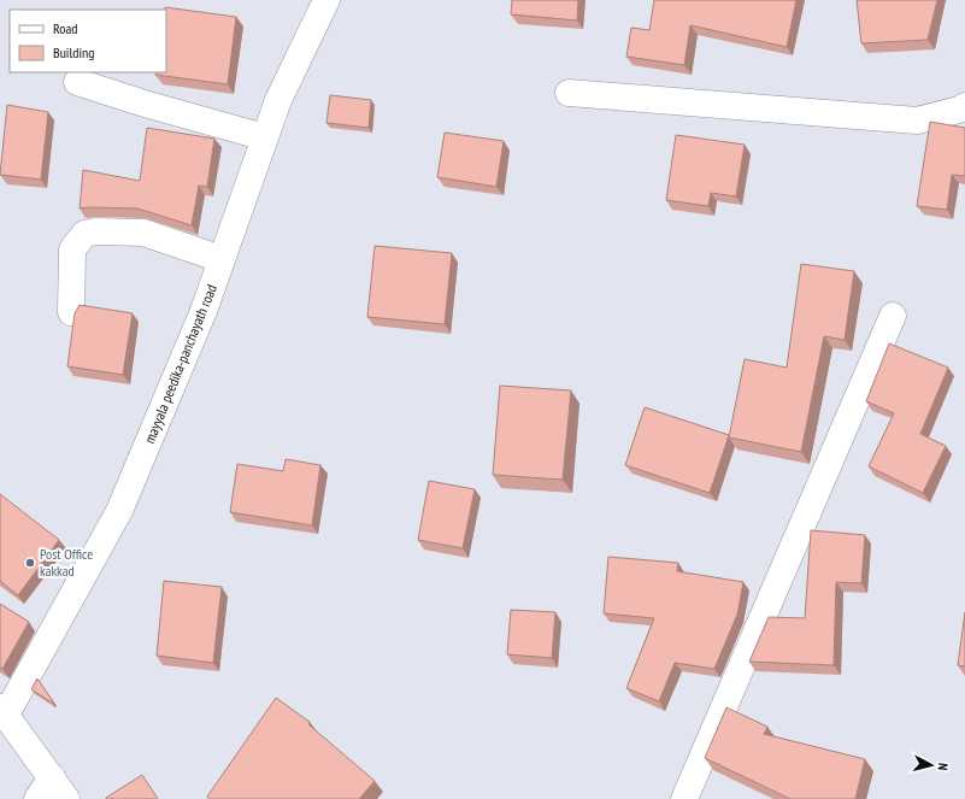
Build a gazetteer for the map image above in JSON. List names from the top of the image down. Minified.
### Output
{"streets":{"street":["mayyala peedika-panchayath road"]},"places":["Post Office kakkad"],"legend":["Road","Building"],"north":"right"}
